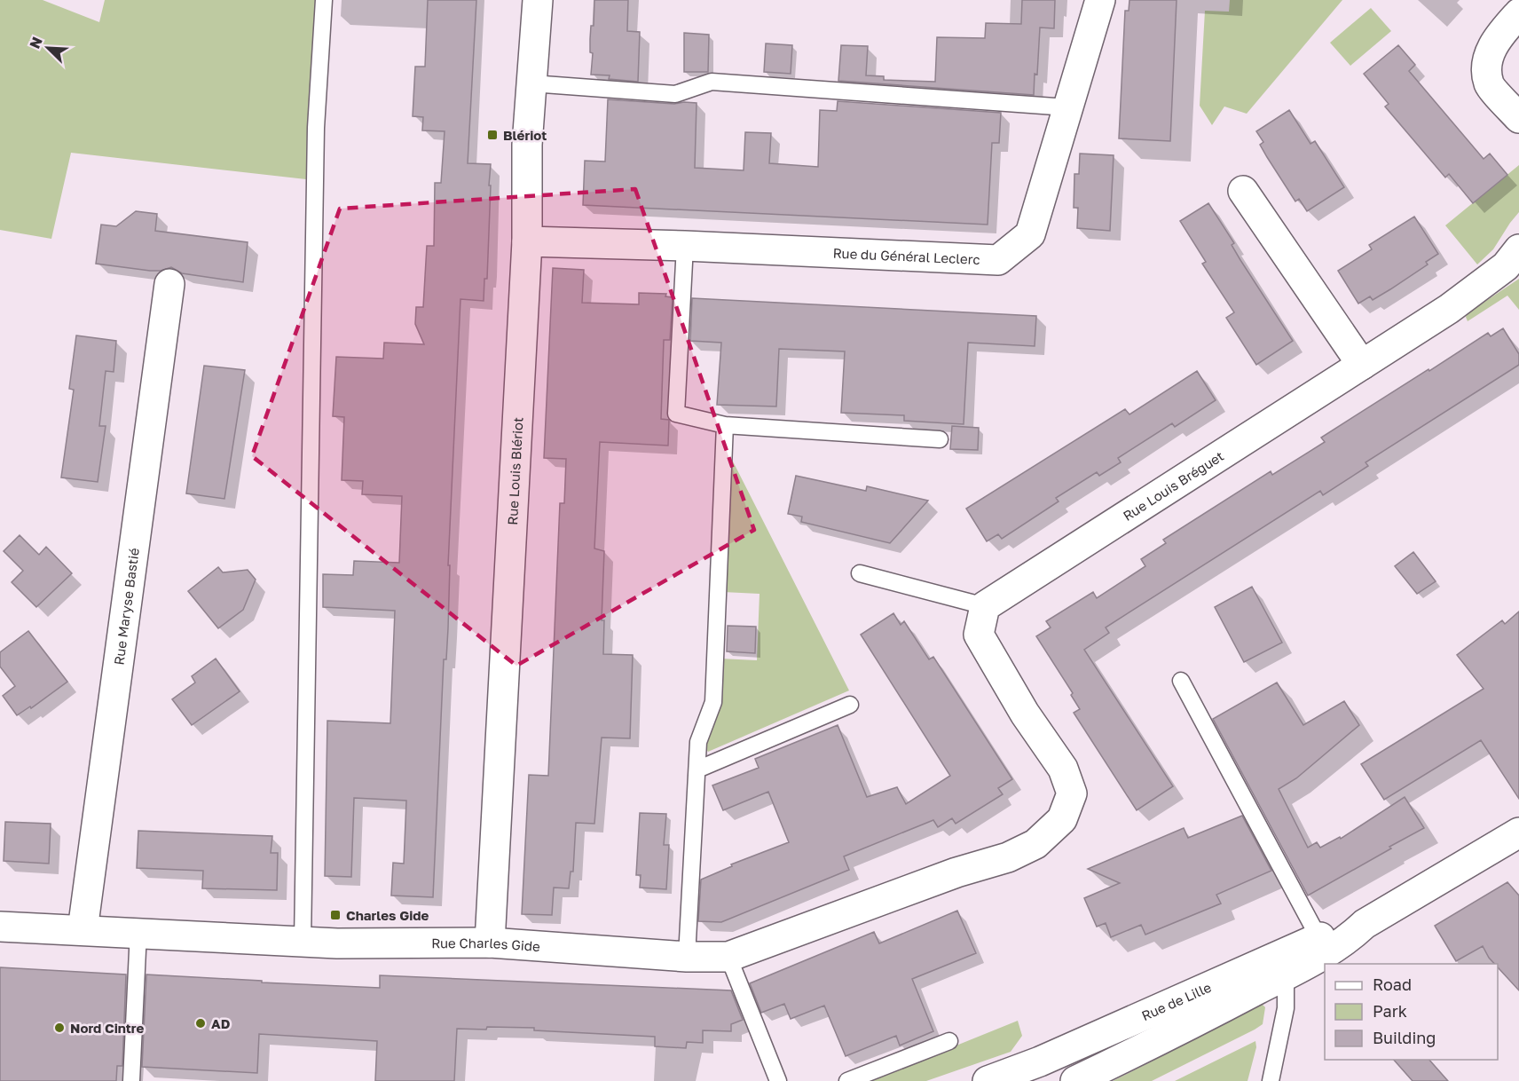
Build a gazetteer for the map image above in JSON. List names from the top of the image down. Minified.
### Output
{"streets":{"street":["Rue du Général Leclerc","Rue Louis Blériot","Rue Louis Bréguet","Rue Maryse Bastié","Rue Charles Gide","Rue de Lille"]},"crossings":[["Rue du Général Leclerc","Rue Louis Blériot"],["Rue Louis Blériot","Rue Charles Gide"],["Rue Louis Bréguet","Rue Charles Gide"],["Rue Maryse Bastié","Rue Charles Gide"]],"places":{"transit":["Blériot","Charles Gide"],"other":["AD","Nord Cintre"]},"legend":["Road","Park","Building"],"north":"top left"}
